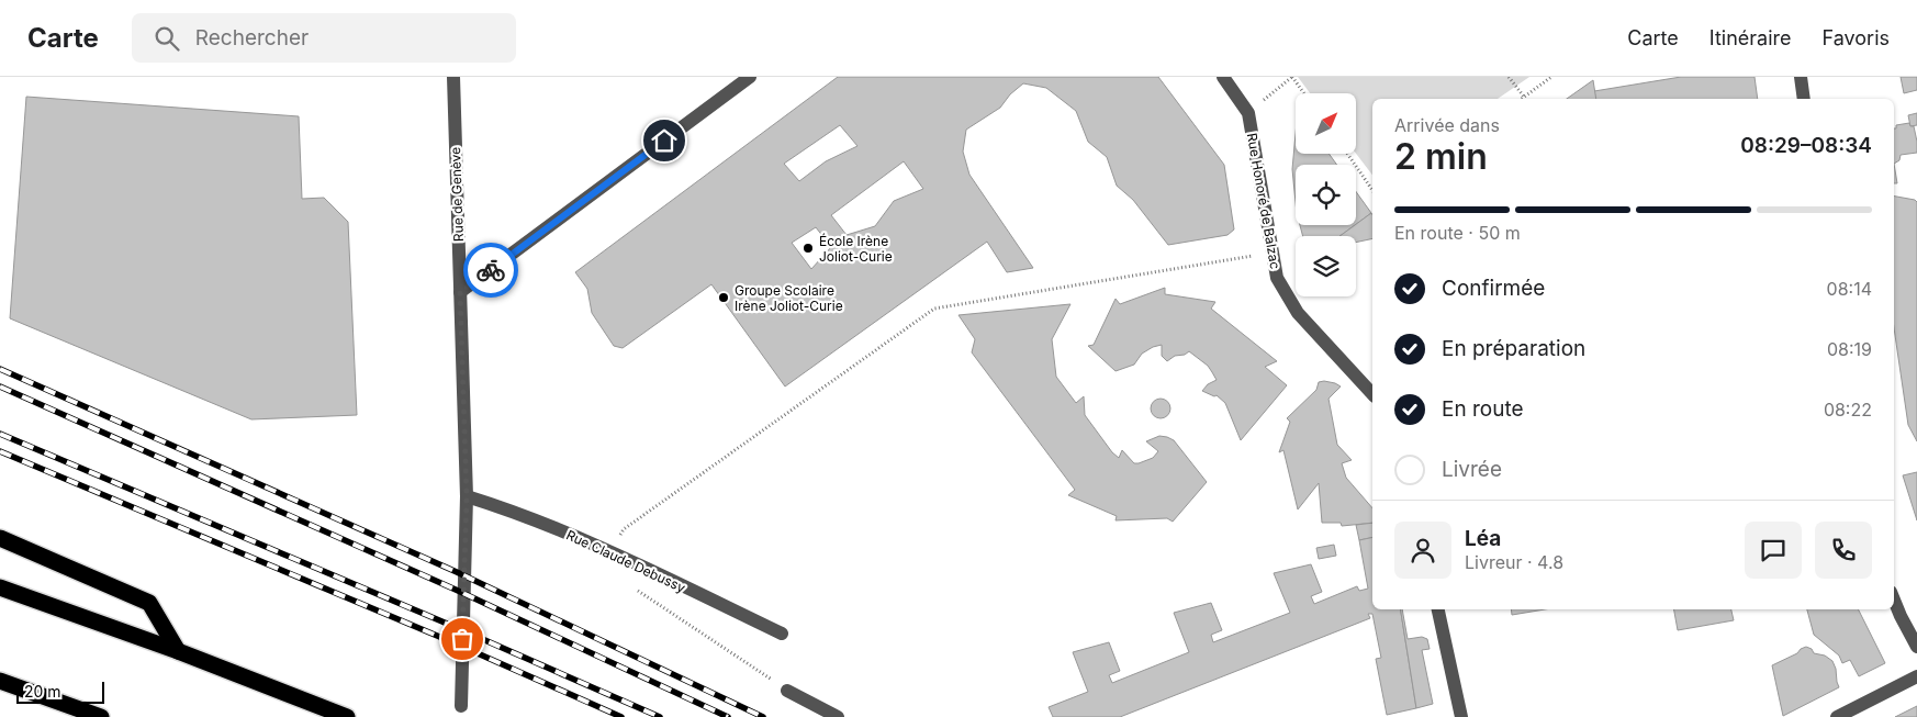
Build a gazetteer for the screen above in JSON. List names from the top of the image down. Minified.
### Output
{"streets":{"street":["Rue de Genève","Rue Honoré de Balzac","Rue Claude Debussy"]},"crossings":[["Rue de Genève","Rue Claude Debussy"]],"places":["École Irène Joliot-Curie","Groupe Scolaire Irène Joliot-Curie"],"scale_bar":"20 m","north":"top right","page":{"header":"Carte","search":"Rechercher","nav":["Carte","Itinéraire","Favoris"],"heading":["2 min","Arrivée dans","08:29–08:34"],"panel":["Léa","Livreur · 4.8"],"bar":"En route · 50 m","list":[["Confirmée","08:14"],["En préparation","08:19"],["En route","08:22"],"Livrée"],"scale":"20 m"}}
